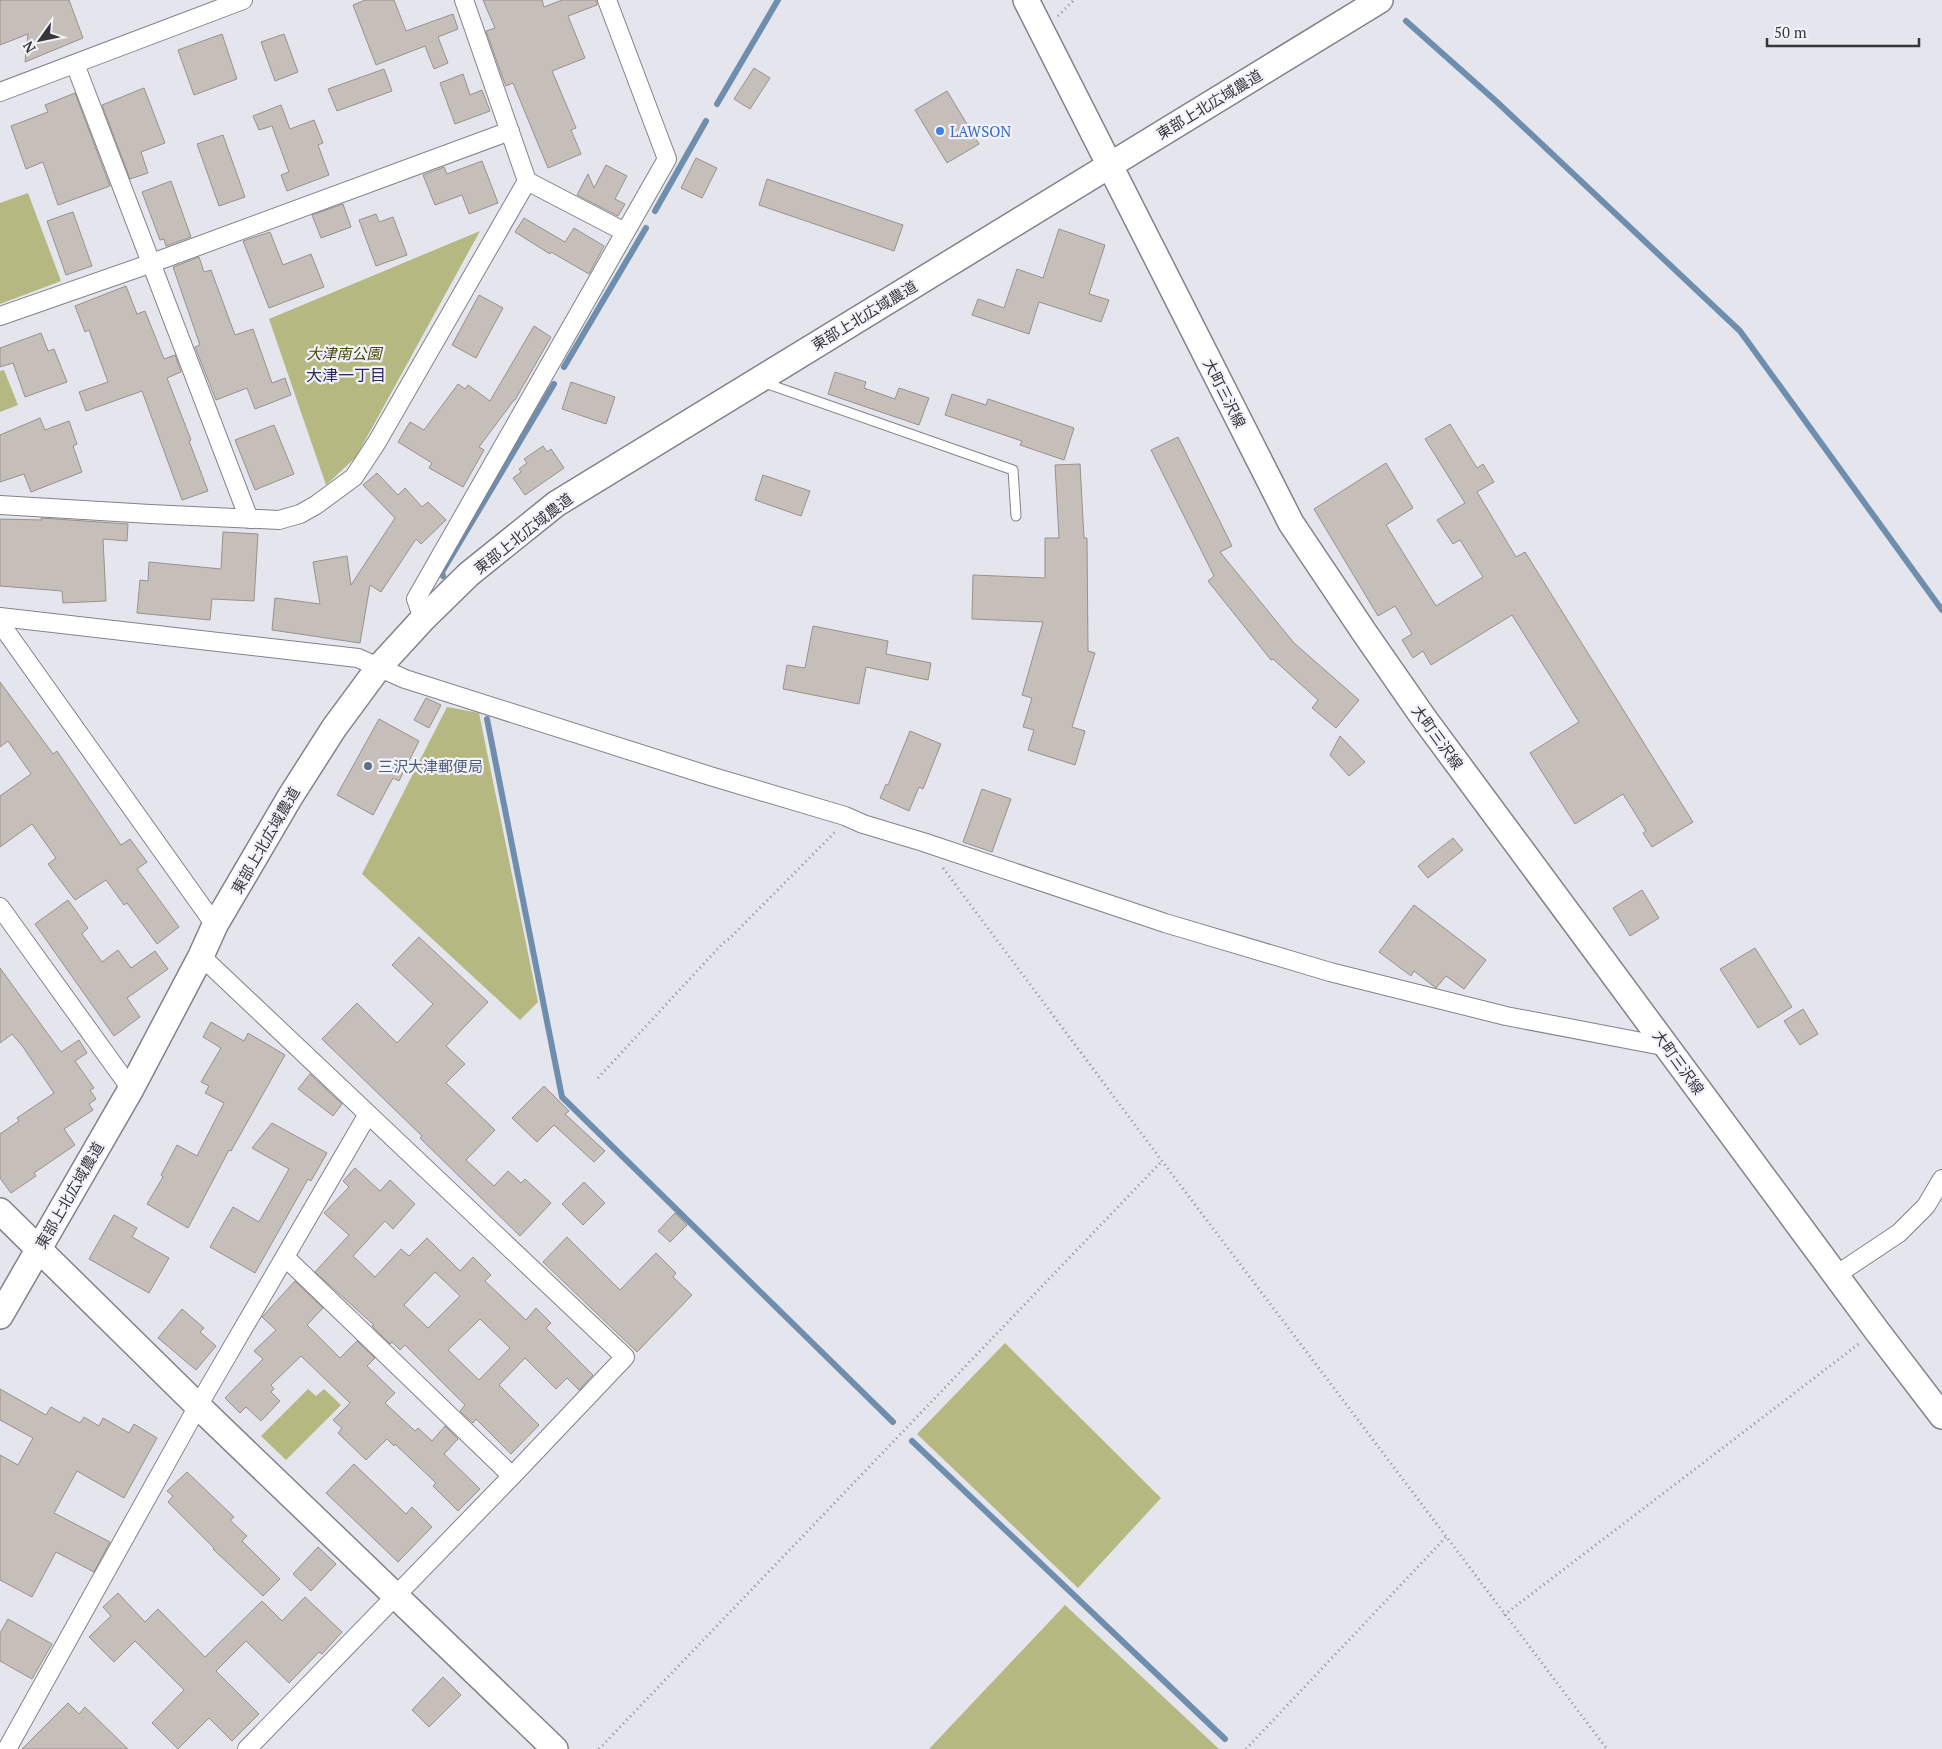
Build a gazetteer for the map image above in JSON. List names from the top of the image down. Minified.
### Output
{"streets":{"street":["東部上北広域農道","大町三沢線"]},"crossings":[["東部上北広域農道","大町三沢線"]],"districts":["大津一丁目"],"parks":["大津南公園"],"places":["LAWSON","三沢大津郵便局"],"scale_bar":"50 m","north":"bottom left"}
